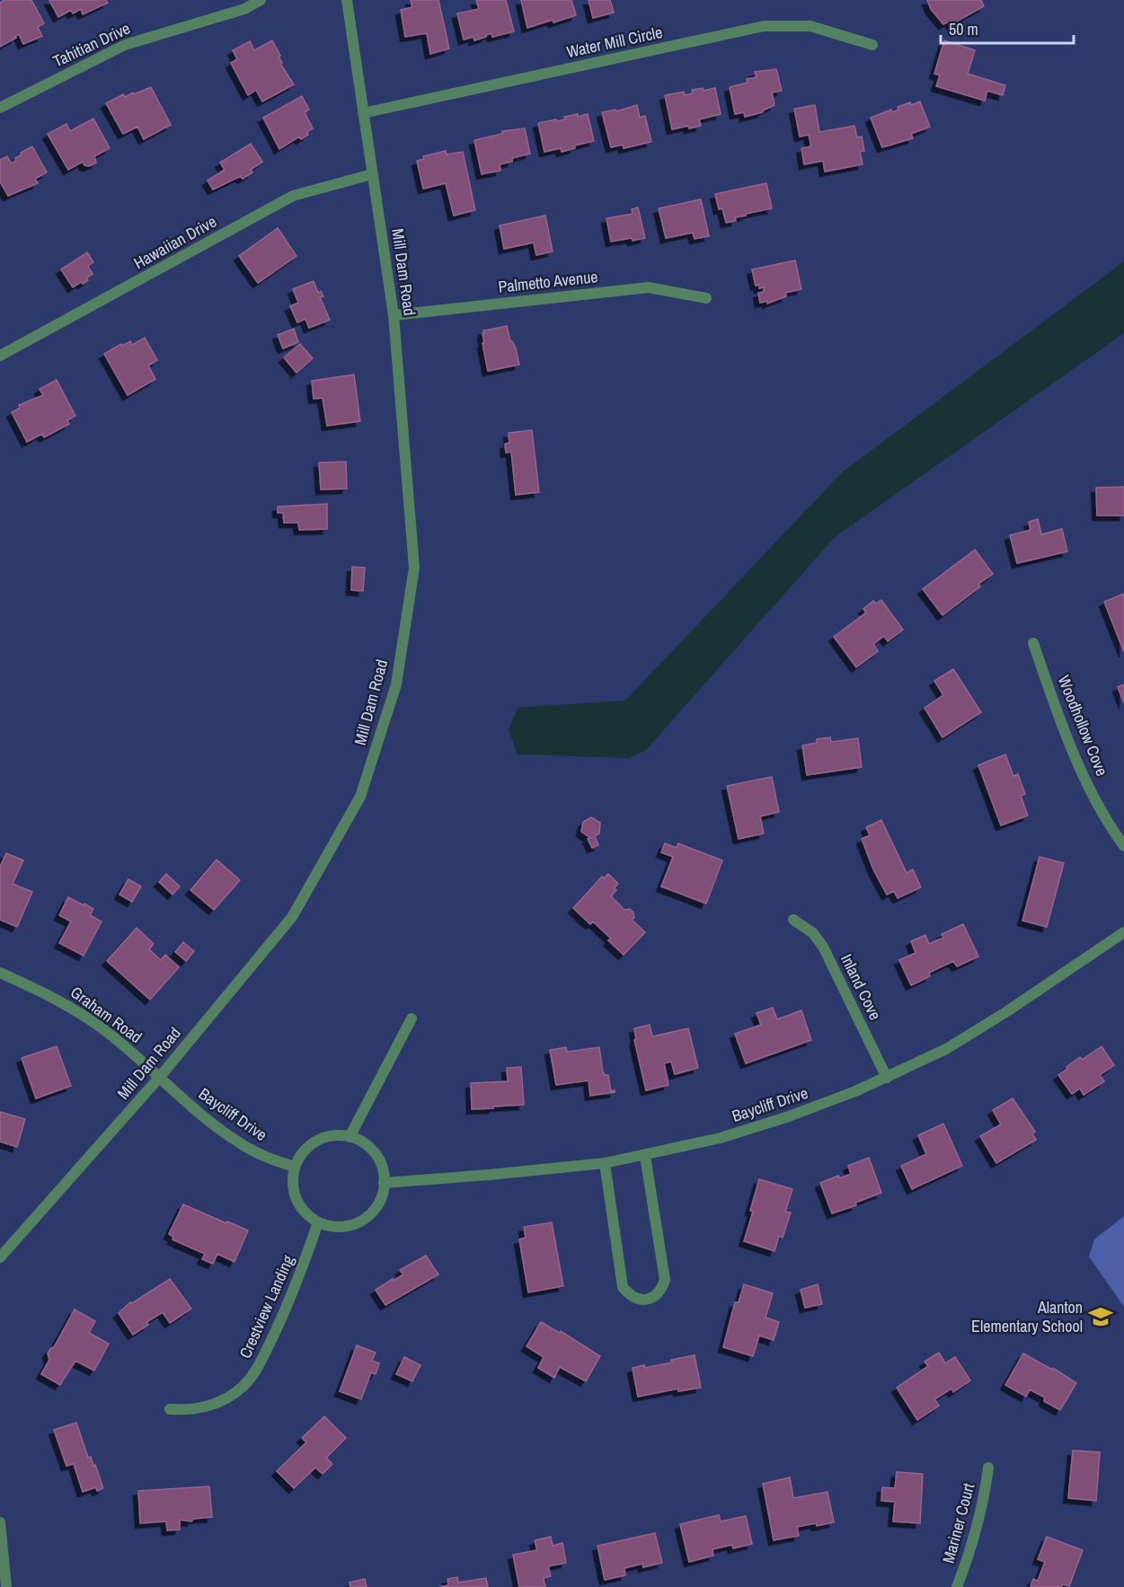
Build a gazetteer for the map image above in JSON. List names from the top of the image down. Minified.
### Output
{"streets":{"street":["Water Mill Circle","Tahitian Drive","Hawaiian Drive","Mill Dam Road","Palmetto Avenue","Woodhollow Cove","Inland Cove","Graham Road","Baycliff Drive","Crestview Landing","Mariner Court"]},"crossings":[["Water Mill Circle","Mill Dam Road"],["Hawaiian Drive","Mill Dam Road"],["Mill Dam Road","Palmetto Avenue"],["Mill Dam Road","Graham Road"],["Mill Dam Road","Baycliff Drive"],["Inland Cove","Baycliff Drive"],["Graham Road","Baycliff Drive"],["Baycliff Drive","Crestview Landing"]],"places":{"school or university":["Alanton Elementary School"]},"scale_bar":"50 m"}
